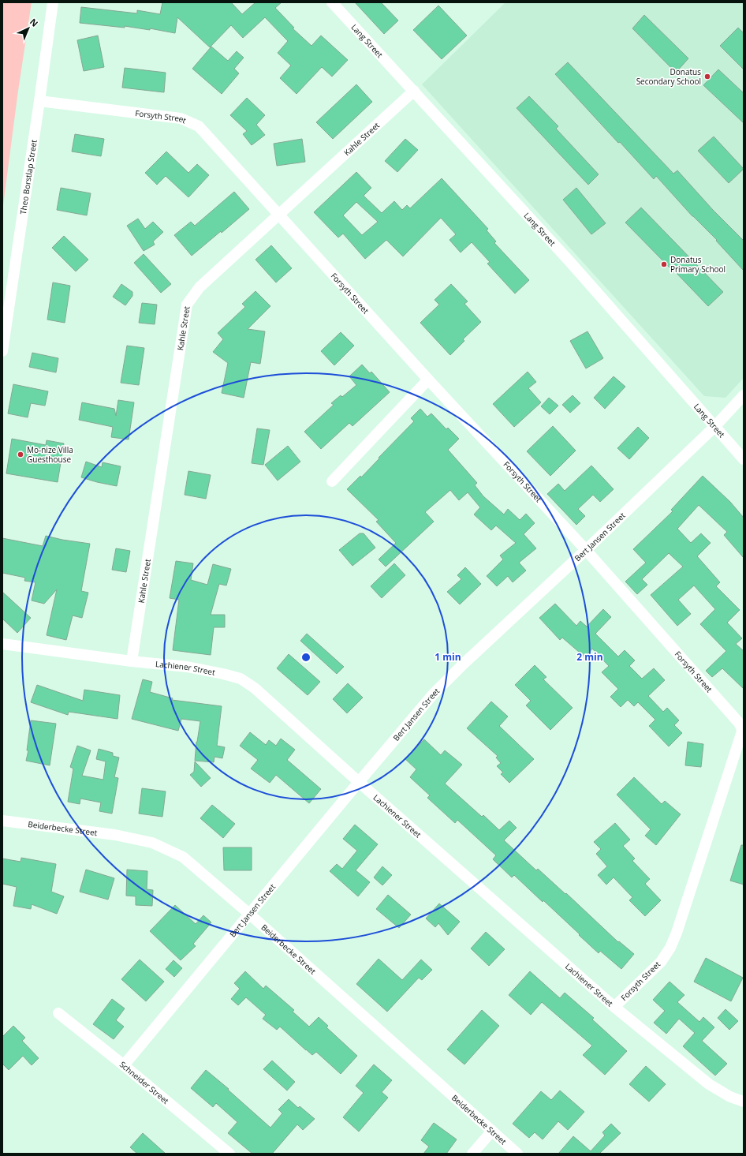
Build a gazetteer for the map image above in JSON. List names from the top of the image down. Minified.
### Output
{"streets":{"street":["Lang Street","Forsyth Street","Kahle Street","Theo Borstlap Street","Bert Jansen Street","Lachiener Street","Beiderbecke Street","Schneider Street"]},"crossings":[["Lang Street","Kahle Street"],["Lang Street","Bert Jansen Street"],["Forsyth Street","Kahle Street"],["Forsyth Street","Theo Borstlap Street"],["Forsyth Street","Bert Jansen Street"],["Forsyth Street","Lachiener Street"],["Kahle Street","Lachiener Street"],["Bert Jansen Street","Lachiener Street"],["Bert Jansen Street","Beiderbecke Street"],["Bert Jansen Street","Schneider Street"]],"places":["Donatus Secondary School","Donatus Primary School","Mo-nize Villa Guesthouse"],"north":"top right","rings":["1 min","2 min"]}
